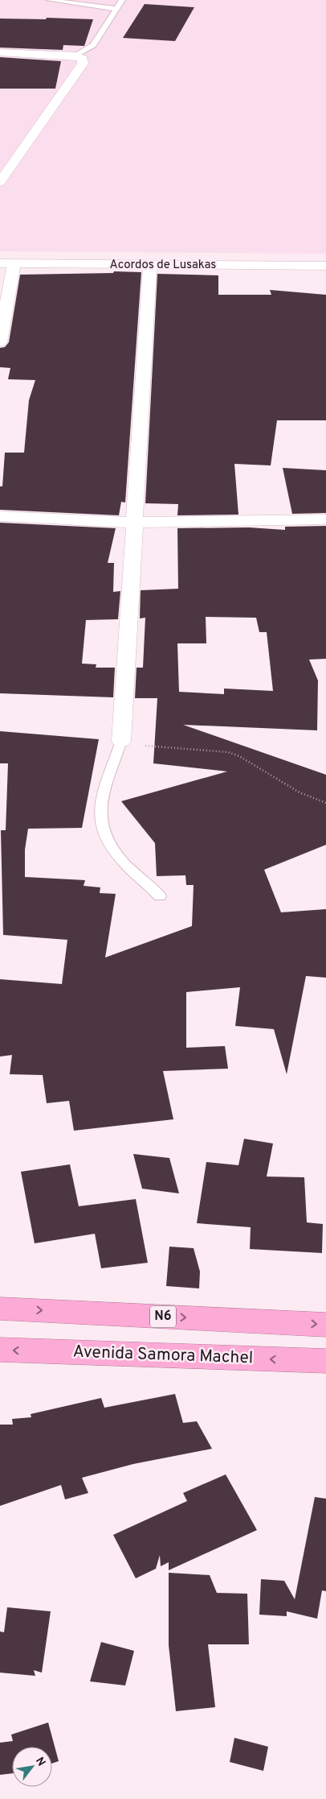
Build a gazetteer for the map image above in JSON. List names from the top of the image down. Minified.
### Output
{"streets":{"highway":["N6","Avenida Samora Machel"],"street":["Acordos de Lusakas"]},"north":"top right"}
